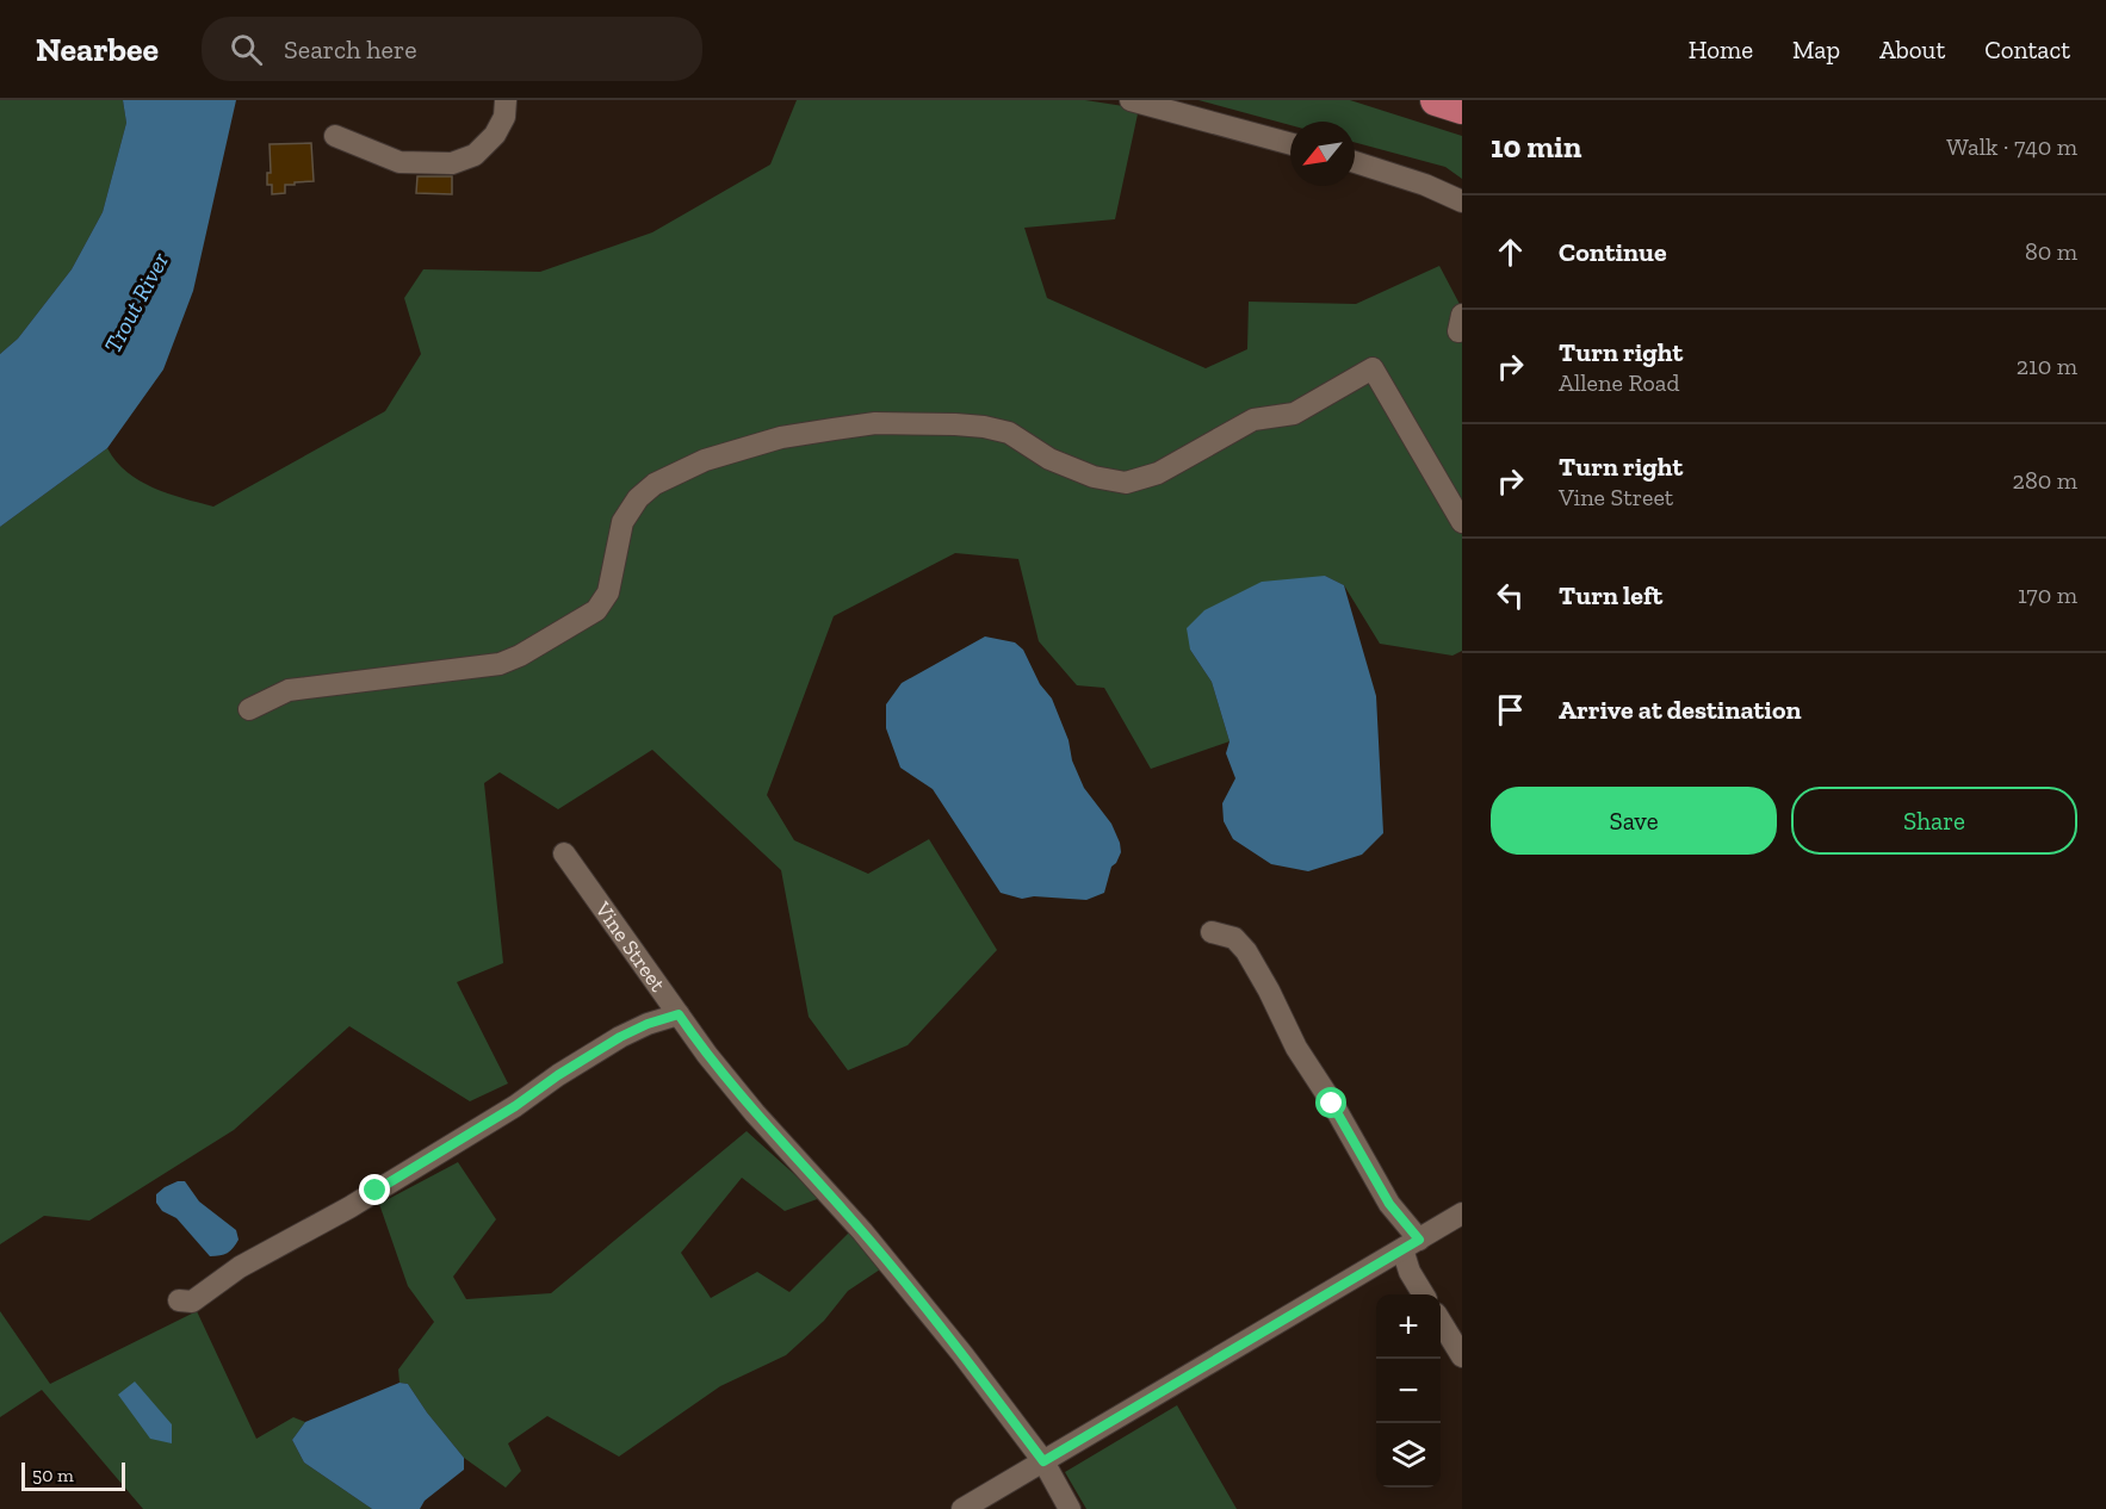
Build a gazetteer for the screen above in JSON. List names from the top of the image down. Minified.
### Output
{"streets":{"street":["Vine Street"]},"water":["Trout River"],"scale_bar":"50 m","north":"bottom left","page":{"header":"Nearbee","search":"Search here","nav":["Home","Map","About","Contact"],"heading":["10 min","Walk · 740 m"],"list":[["Continue","80 m"],["Turn right","Allene Road","210 m"],["Turn right","Vine Street","280 m"],["Turn left","170 m"],"Arrive at destination"],"buttons":["Save","Share"],"map_buttons":["+","−"],"scale":"50 m"}}
